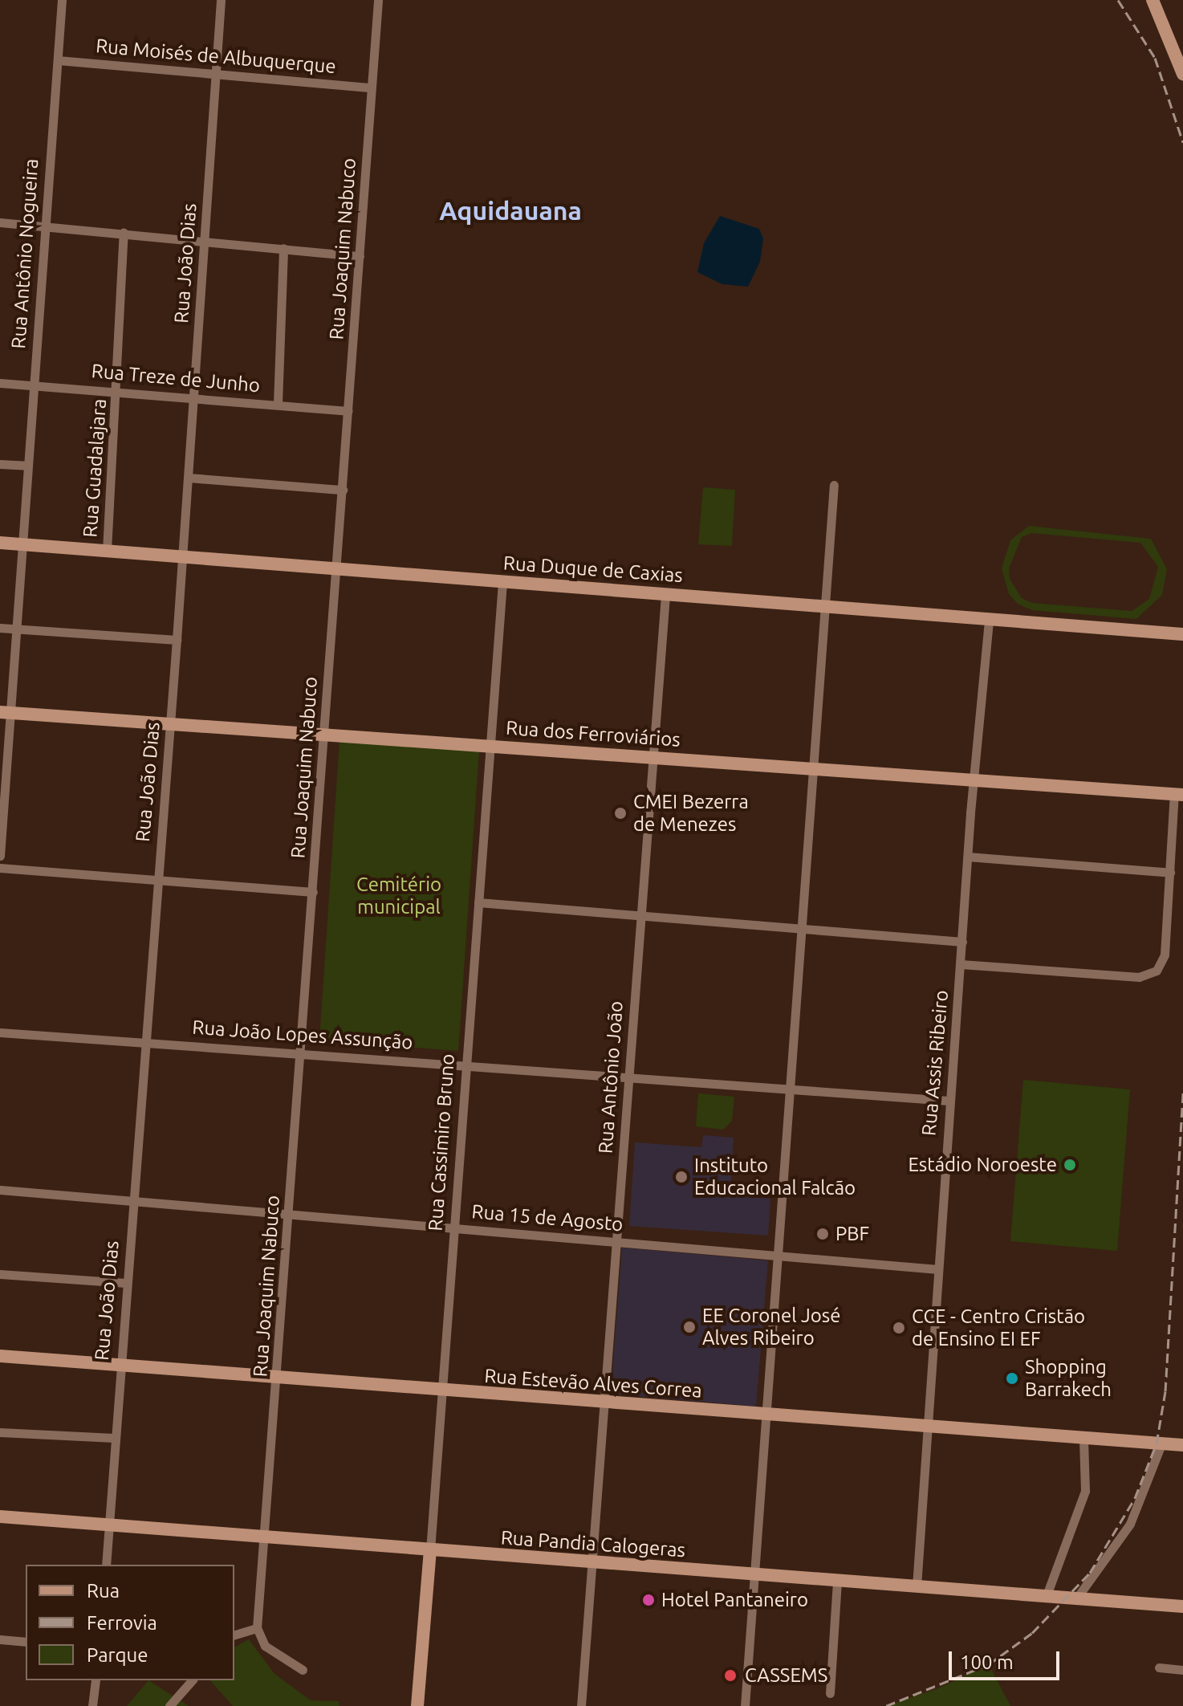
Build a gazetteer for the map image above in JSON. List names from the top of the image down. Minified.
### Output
{"streets":{"main road":["Rua Duque de Caxias","Rua dos Ferroviários","Rua Cassimiro Bruno","Rua Estevão Alves Correa","Rua Pandia Calogeras"],"street":["Rua Moisés de Albuquerque","Rua Joaquim Nabuco","Rua Antônio Nogueira","Rua João Dias","Rua Treze de Junho","Rua Guadalajara","Rua João Lopes Assunção","Rua Assis Ribeiro","Rua Antônio João","Rua 15 de Agosto"]},"crossings":[["Rua Moisés de Albuquerque","Rua Joaquim Nabuco"],["Rua Moisés de Albuquerque","Rua Antônio Nogueira"],["Rua Moisés de Albuquerque","Rua João Dias"],["Rua Joaquim Nabuco","Rua Treze de Junho"],["Rua Joaquim Nabuco","Rua Duque de Caxias"],["Rua Joaquim Nabuco","Rua dos Ferroviários"],["Rua Joaquim Nabuco","Rua João Lopes Assunção"],["Rua Joaquim Nabuco","Rua 15 de Agosto"],["Rua Joaquim Nabuco","Rua Estevão Alves Correa"],["Rua Joaquim Nabuco","Rua Pandia Calogeras"],["Rua Antônio Nogueira","Rua Treze de Junho"],["Rua Antônio Nogueira","Rua Duque de Caxias"],["Rua Antônio Nogueira","Rua dos Ferroviários"],["Rua João Dias","Rua Treze de Junho"],["Rua João Dias","Rua Duque de Caxias"],["Rua João Dias","Rua dos Ferroviários"],["Rua João Dias","Rua João Lopes Assunção"],["Rua João Dias","Rua 15 de Agosto"],["Rua João Dias","Rua Estevão Alves Correa"],["Rua João Dias","Rua Pandia Calogeras"],["Rua Treze de Junho","Rua Guadalajara"],["Rua Guadalajara","Rua Duque de Caxias"],["Rua Duque de Caxias","Rua Assis Ribeiro"],["Rua Duque de Caxias","Rua Antônio João"],["Rua Duque de Caxias","Rua Cassimiro Bruno"],["Rua dos Ferroviários","Rua Assis Ribeiro"],["Rua dos Ferroviários","Rua Antônio João"],["Rua dos Ferroviários","Rua Cassimiro Bruno"],["Rua João Lopes Assunção","Rua Assis Ribeiro"],["Rua João Lopes Assunção","Rua Antônio João"],["Rua João Lopes Assunção","Rua Cassimiro Bruno"],["Rua Assis Ribeiro","Rua 15 de Agosto"],["Rua Assis Ribeiro","Rua Estevão Alves Correa"],["Rua Assis Ribeiro","Rua Pandia Calogeras"],["Rua Antônio João","Rua 15 de Agosto"],["Rua Antônio João","Rua Estevão Alves Correa"],["Rua Antônio João","Rua Pandia Calogeras"],["Rua Cassimiro Bruno","Rua 15 de Agosto"],["Rua Cassimiro Bruno","Rua Estevão Alves Correa"],["Rua Cassimiro Bruno","Rua Pandia Calogeras"]],"districts":["Aquidauana"],"parks":["Cemitério municipal"],"places":["CMEI Bezerra de Menezes","Estádio Noroeste","Instituto Educacional Falcão","PBF","EE Coronel José Alves Ribeiro","CCE - Centro Cristão de Ensino EI EF","Shopping Barrakech","Hotel Pantaneiro","CASSEMS"],"legend":["Rua","Ferrovia","Parque"],"scale_bar":"100 m"}
